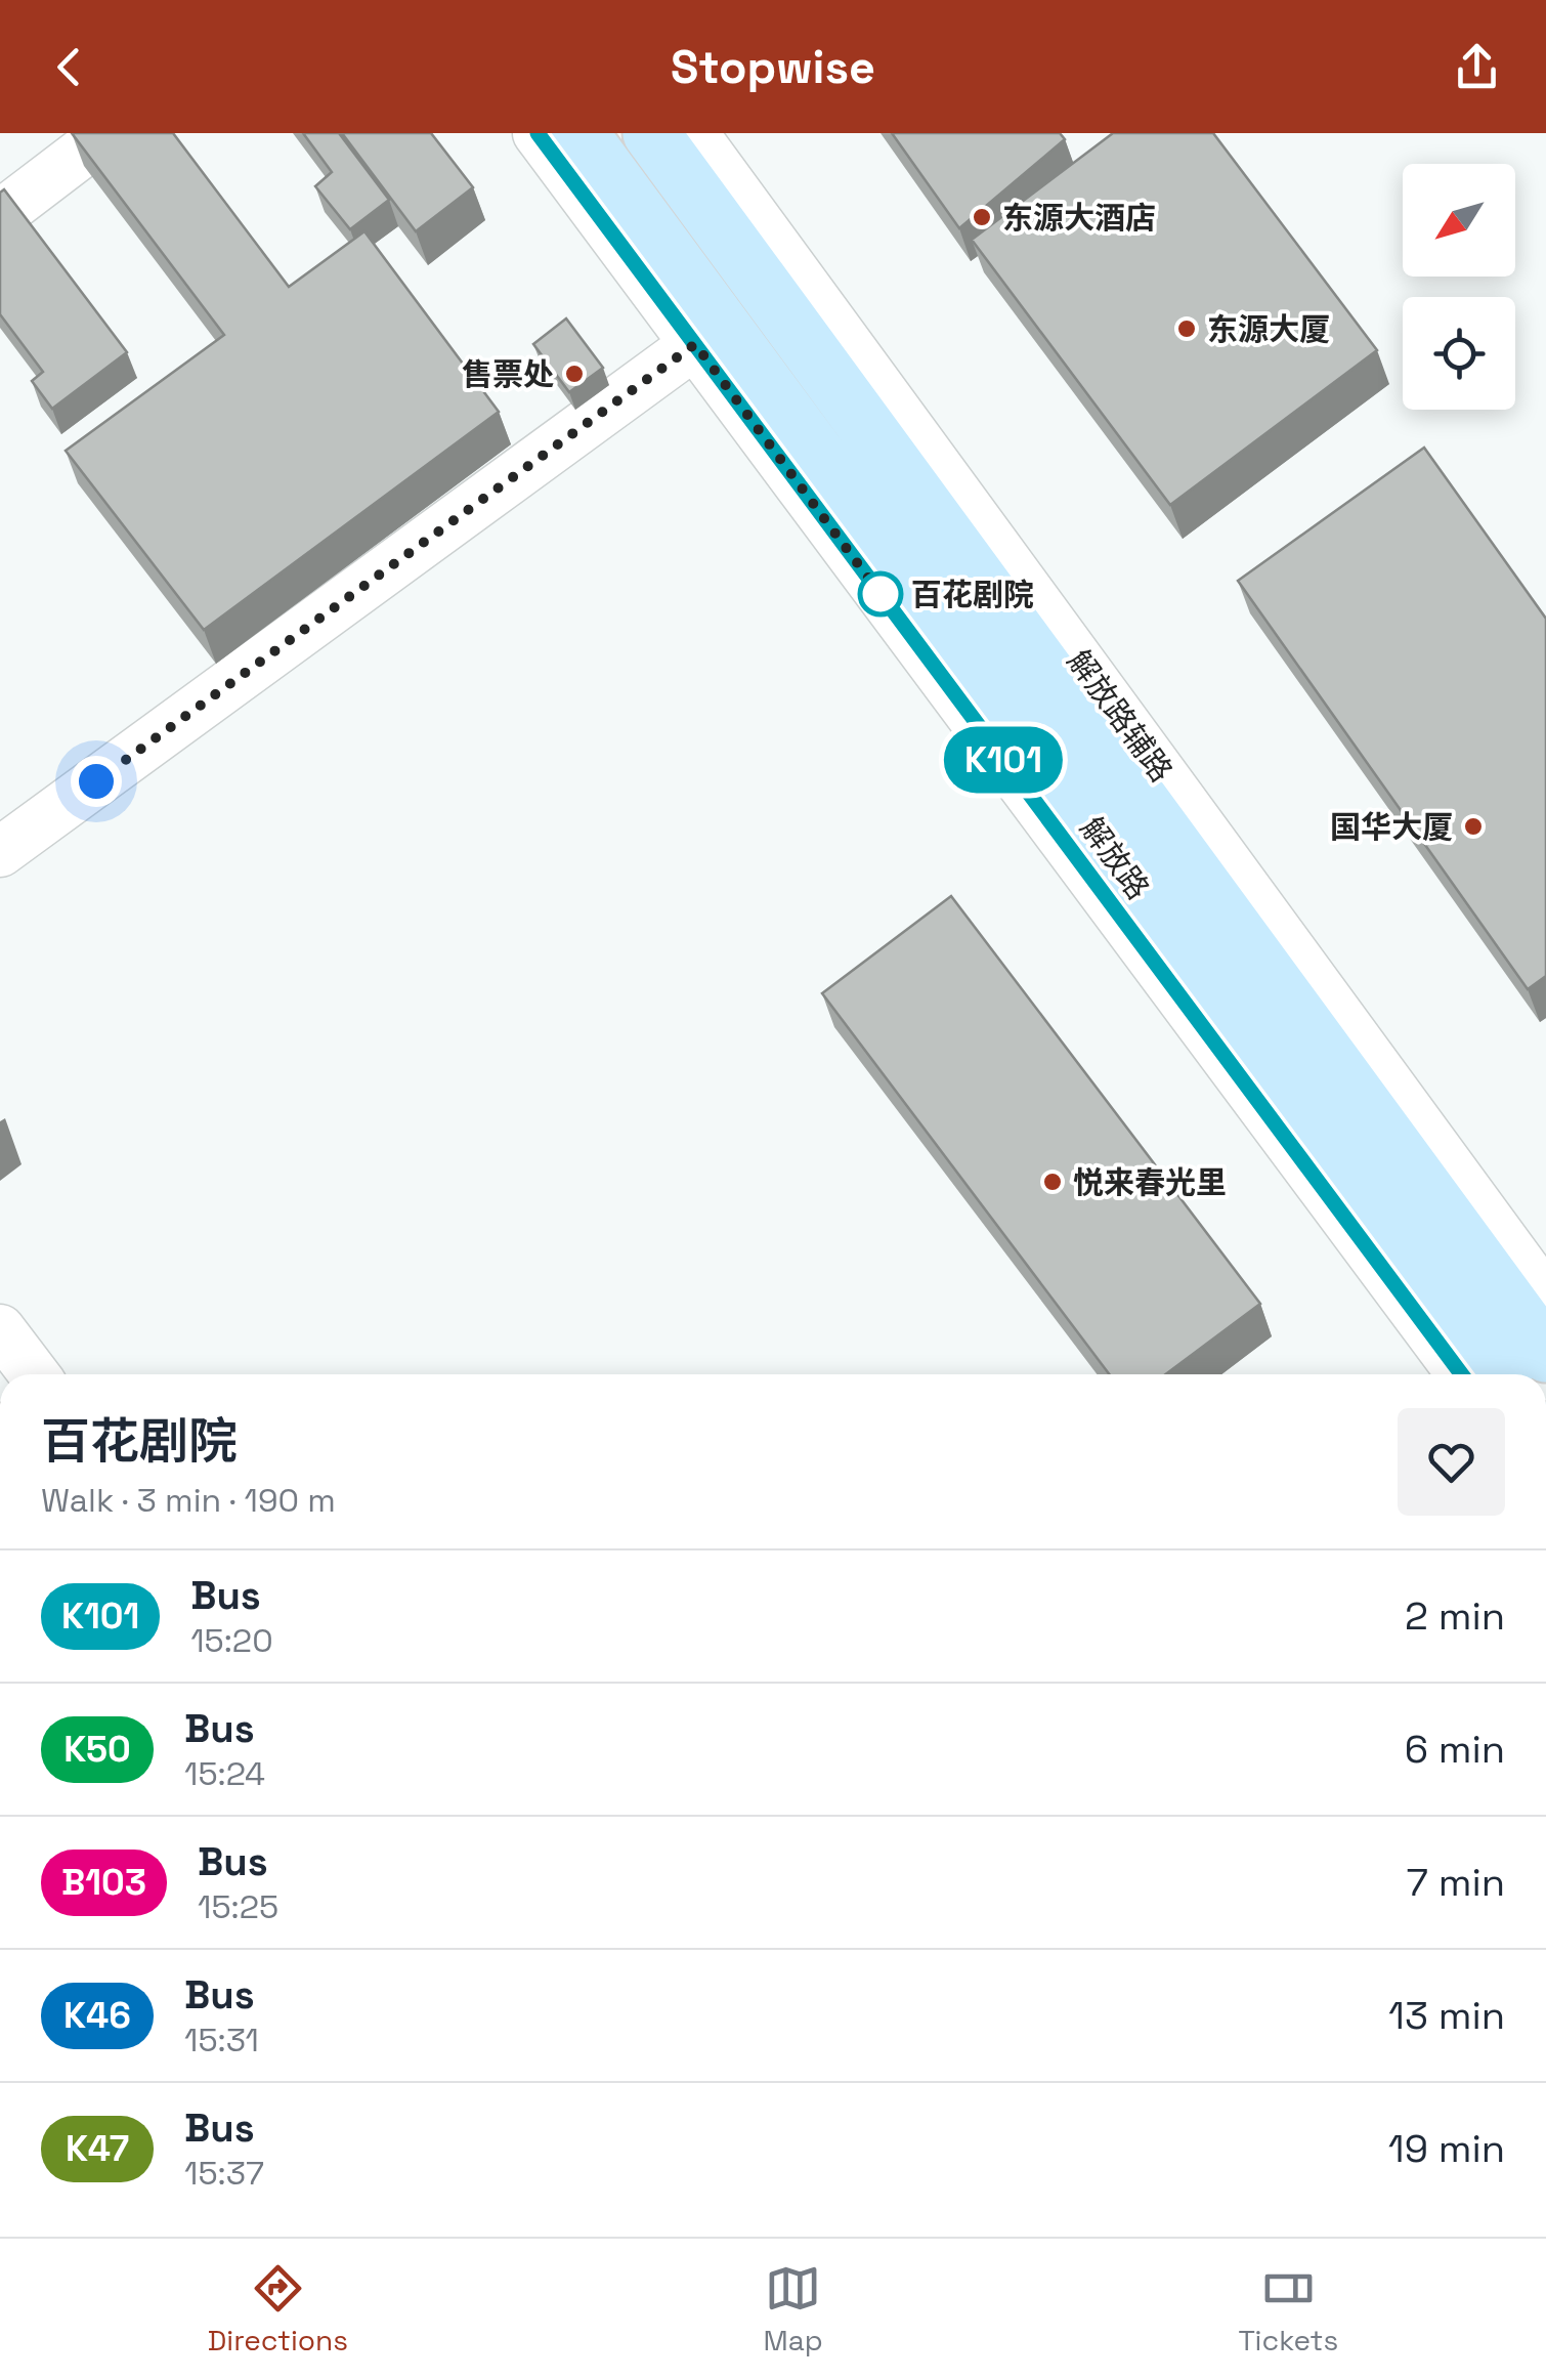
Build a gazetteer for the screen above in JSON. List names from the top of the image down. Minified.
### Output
{"streets":{"main road":["解放路"],"street":["解放路辅路"]},"places":["东源大酒店","东源大厦","售票处","百花剧院","国华大厦","悦来春光里"],"lines":["bus line K101"],"north":"bottom left","page":{"header":"Stopwise","on_map":"K101","heading":["百花剧院","Walk · 3 min · 190 m"],"list":[{"mark":"K101","name":"Bus","note":"15:20","value":"2 min"},{"mark":"K50","name":"Bus","note":"15:24","value":"6 min"},{"mark":"B103","name":"Bus","note":"15:25","value":"7 min"},{"mark":"K46","name":"Bus","note":"15:31","value":"13 min"},{"mark":"K47","name":"Bus","note":"15:37","value":"19 min"}],"tabs":["Directions","Map","Tickets"]}}
